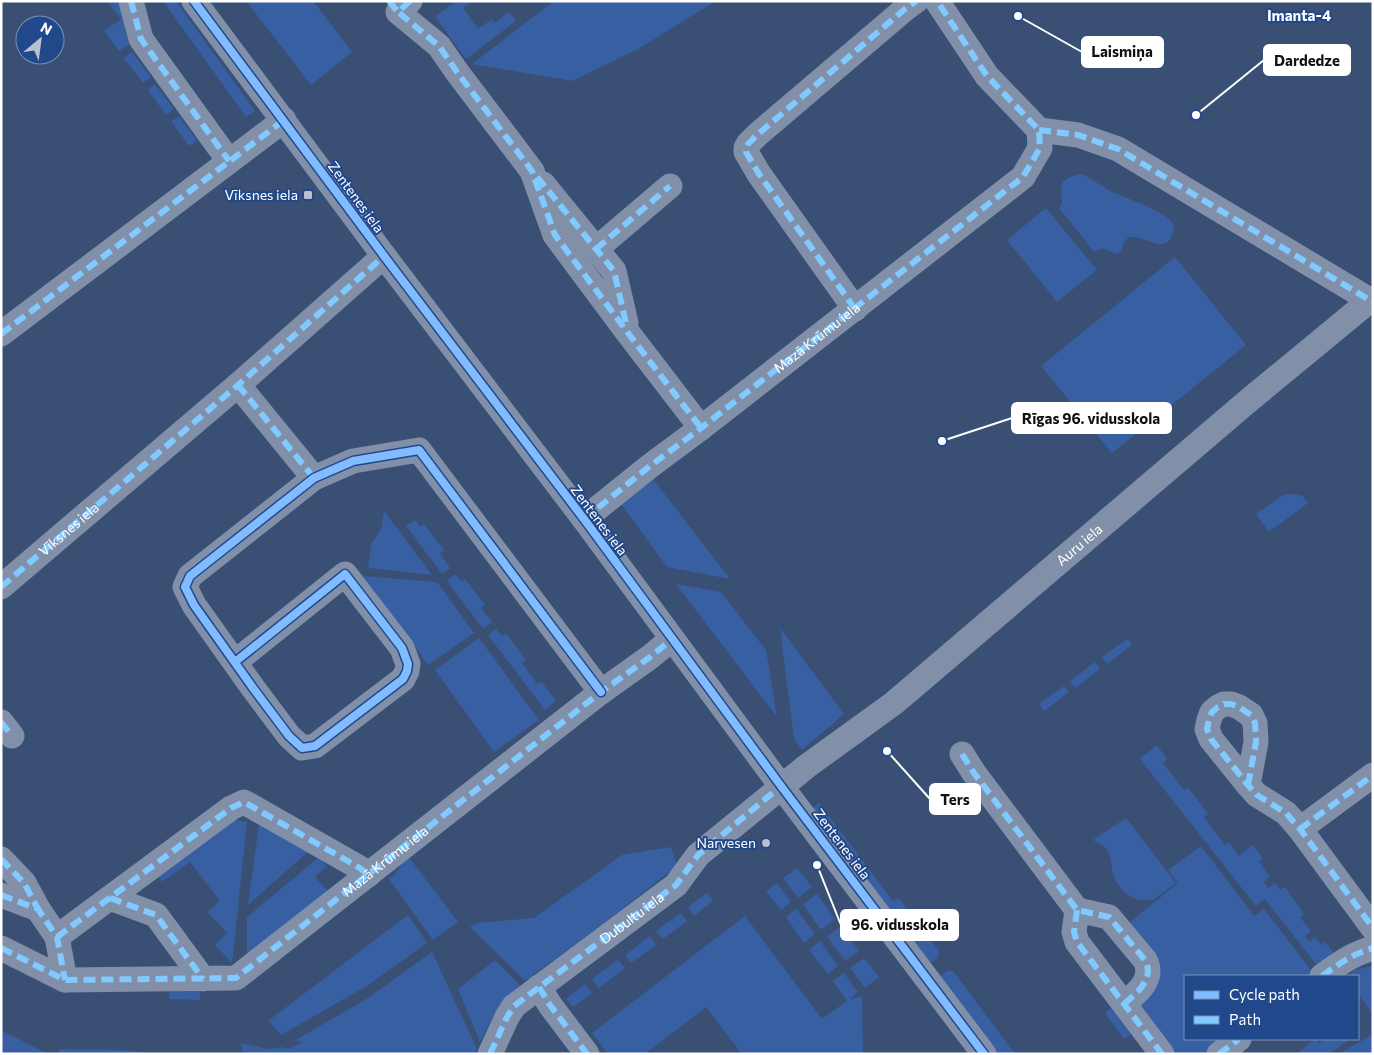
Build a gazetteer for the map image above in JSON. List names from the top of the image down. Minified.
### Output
{"streets":{"street":["Zentenes iela","Mazā Krūmu iela","Vīksnes iela","Auru iela","Dubultu iela"]},"crossings":[["Zentenes iela","Mazā Krūmu iela"],["Zentenes iela","Vīksnes iela"],["Zentenes iela","Auru iela"],["Zentenes iela","Dubultu iela"],["Auru iela","Dubultu iela"]],"districts":["Imanta-4"],"places":{"other":["Laismiņa","Dardedze","Rīgas 96. vidusskola","Ters","Narvesen","96. vidusskola"],"transit":["Vīksnes iela"]},"legend":["Cycle path","Path"],"north":"top right"}
